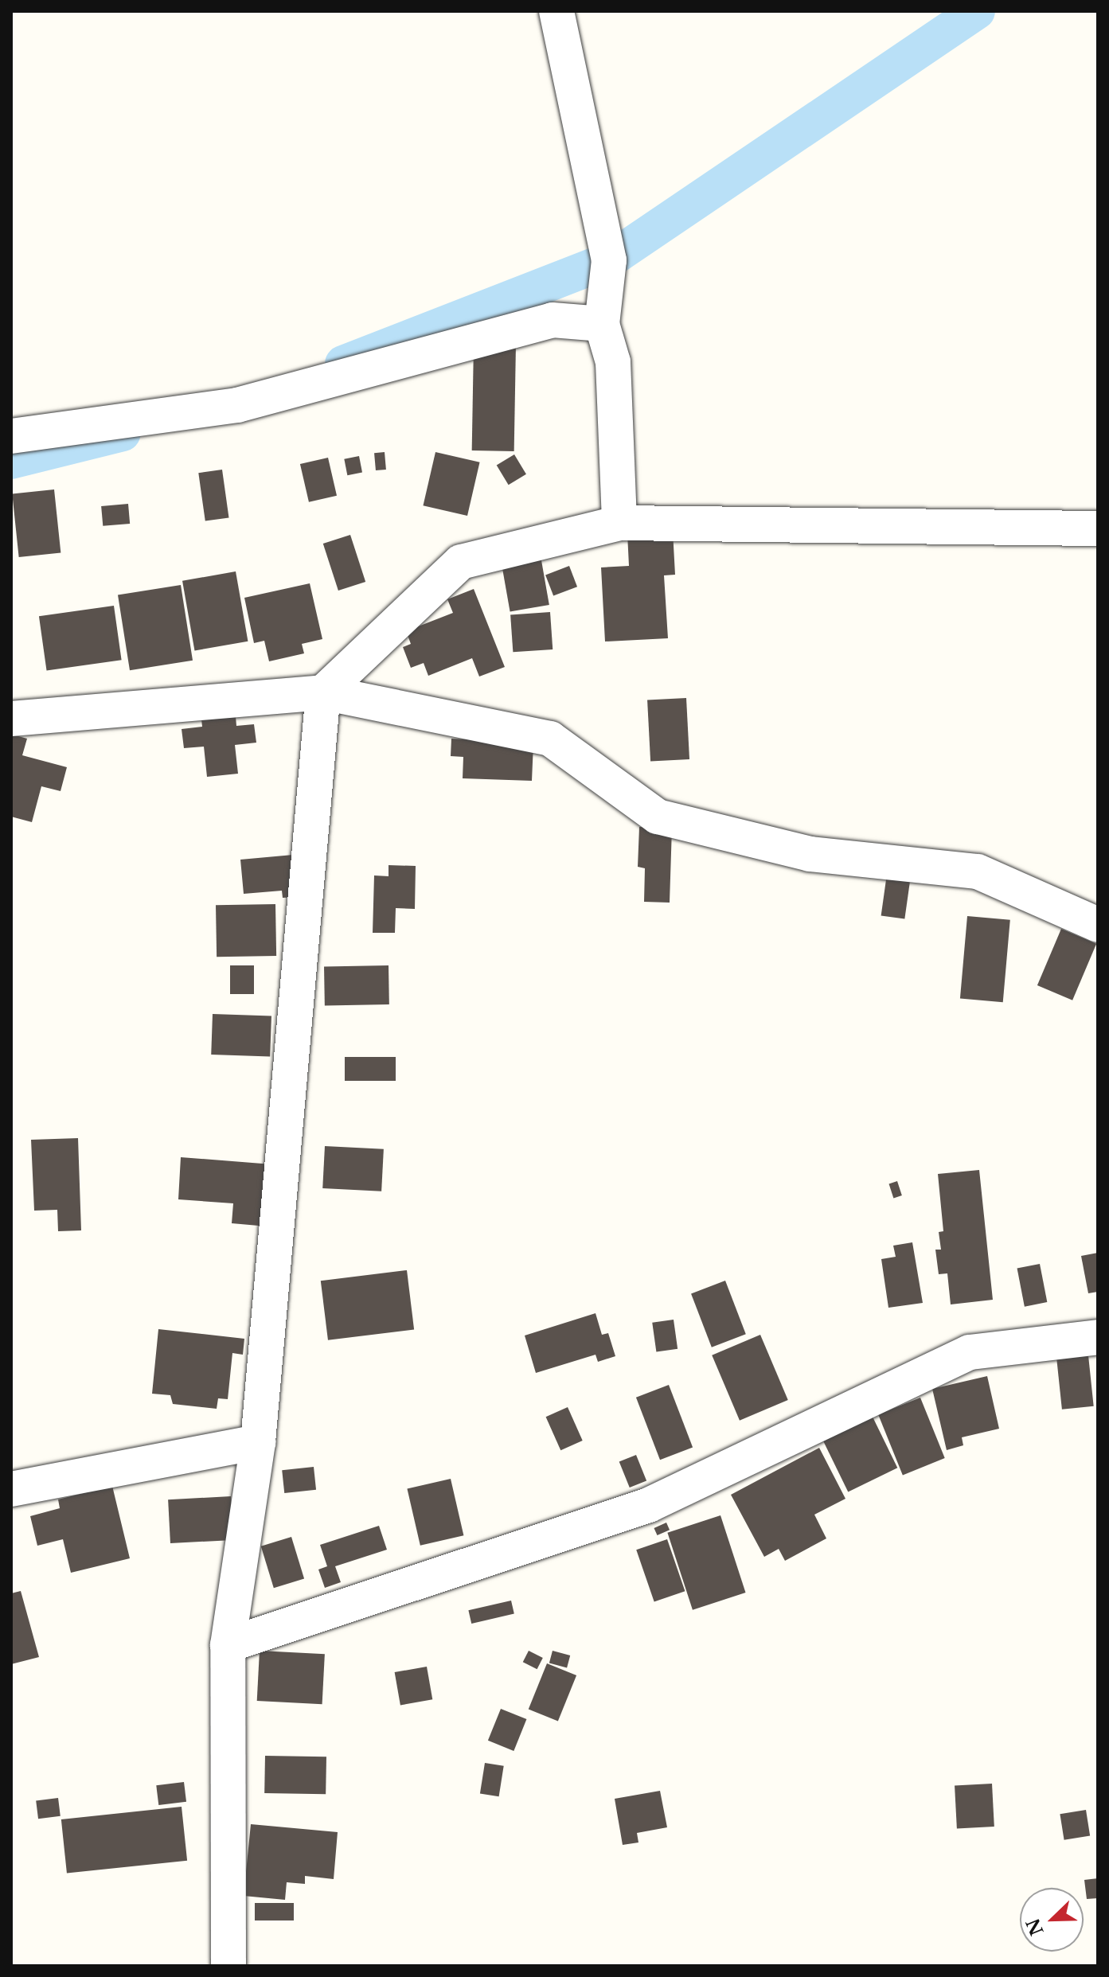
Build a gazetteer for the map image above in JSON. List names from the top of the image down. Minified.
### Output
{"north":"bottom left"}
